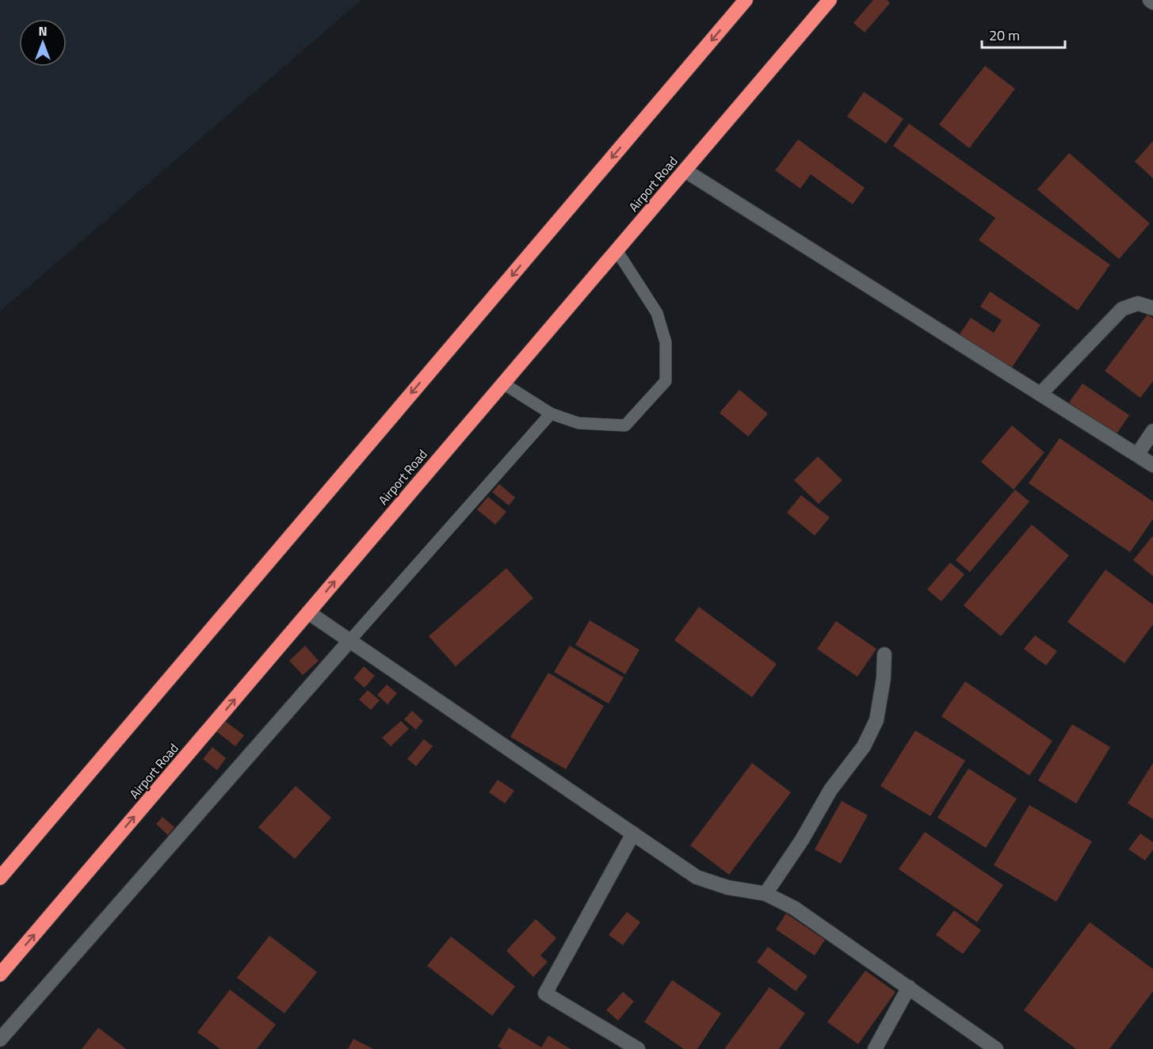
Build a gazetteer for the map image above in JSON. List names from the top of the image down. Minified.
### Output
{"streets":{"highway":["Airport Road"]},"scale_bar":"20 m","north":"top"}
